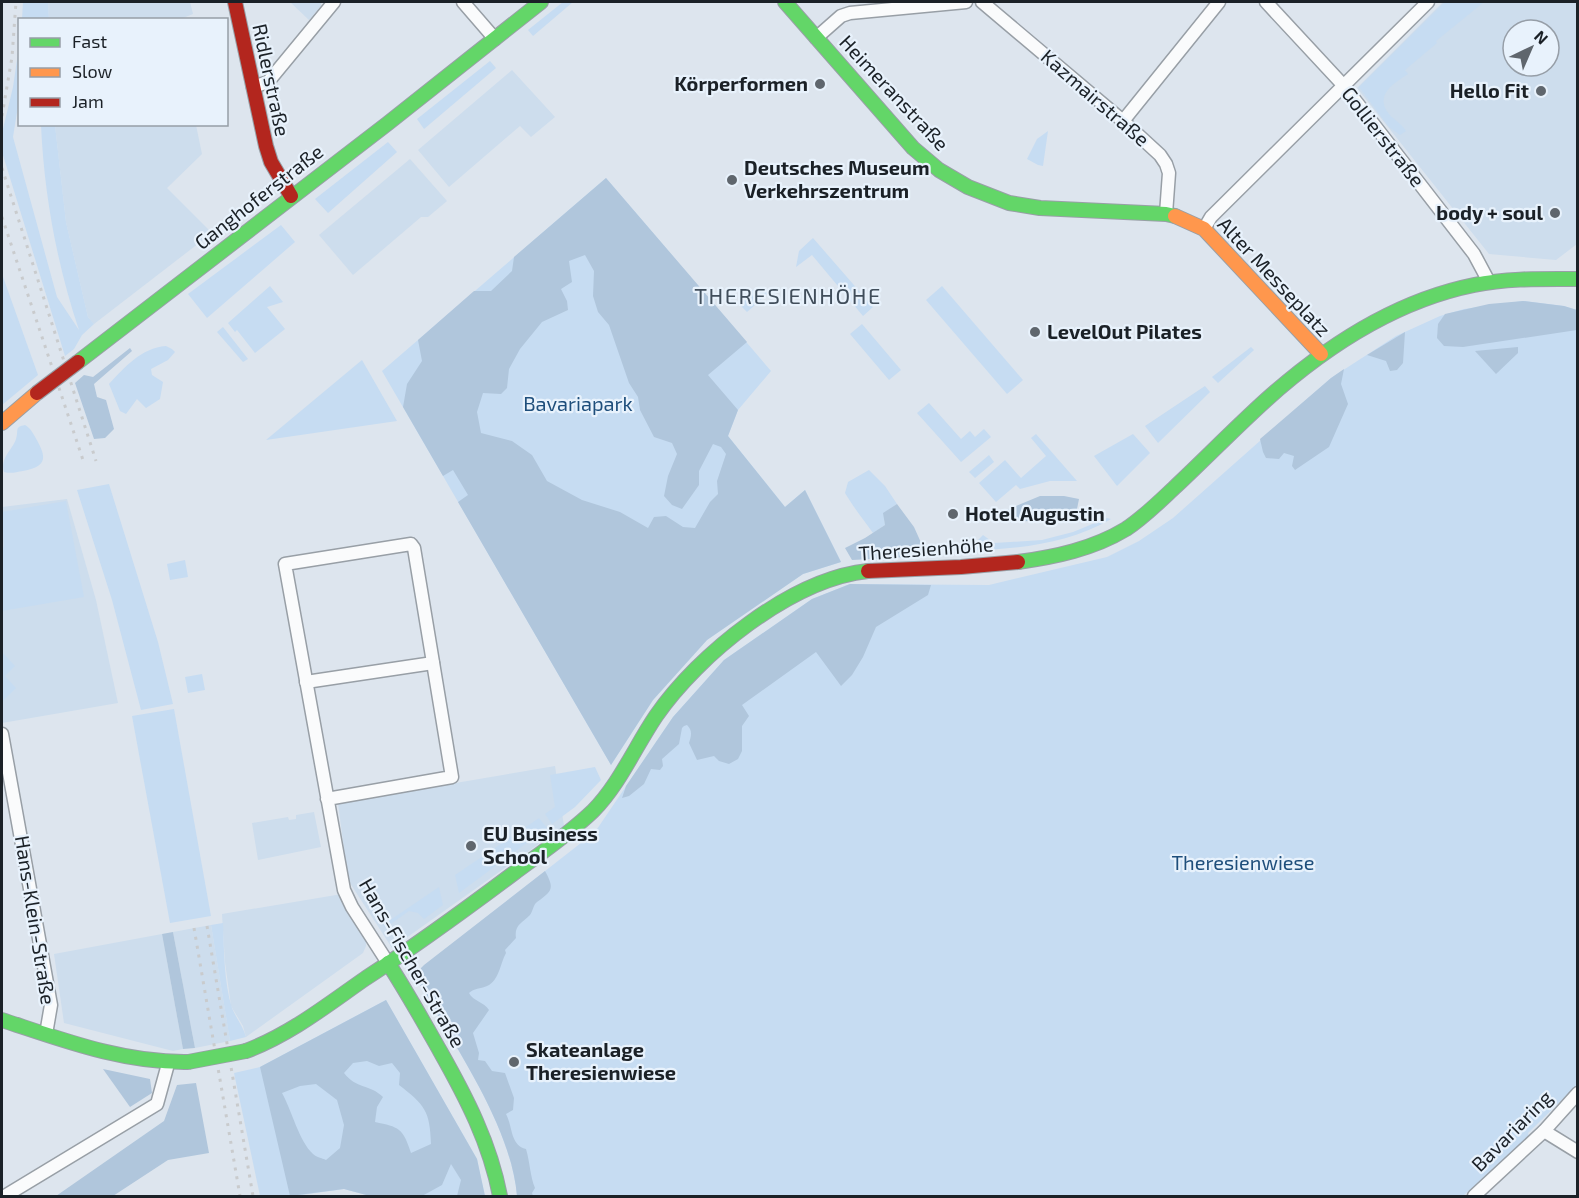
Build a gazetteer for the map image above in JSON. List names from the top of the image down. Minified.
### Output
{"streets":{"main road":["Ridlerstraße","Heimeranstraße","Ganghoferstraße","Alter Messeplatz","Theresienhöhe","Hans-Fischer-Straße"],"street":["Kazmairstraße","Gollierstraße","Hans-Klein-Straße","Bavariaring"]},"crossings":[["Ridlerstraße","Ganghoferstraße"],["Heimeranstraße","Kazmairstraße"],["Heimeranstraße","Alter Messeplatz"],["Kazmairstraße","Alter Messeplatz"],["Gollierstraße","Theresienhöhe"],["Alter Messeplatz","Theresienhöhe"],["Theresienhöhe","Hans-Klein-Straße"],["Theresienhöhe","Hans-Fischer-Straße"]],"districts":["THERESIENHÖHE"],"parks":["Bavariapark","Theresienwiese"],"places":["Körperformen","Hello Fit","Deutsches Museum Verkehrszentrum","body + soul","LevelOut Pilates","Hotel Augustin","EU Business School","Skateanlage Theresienwiese"],"legend":["Fast","Slow","Jam"],"north":"top right"}
